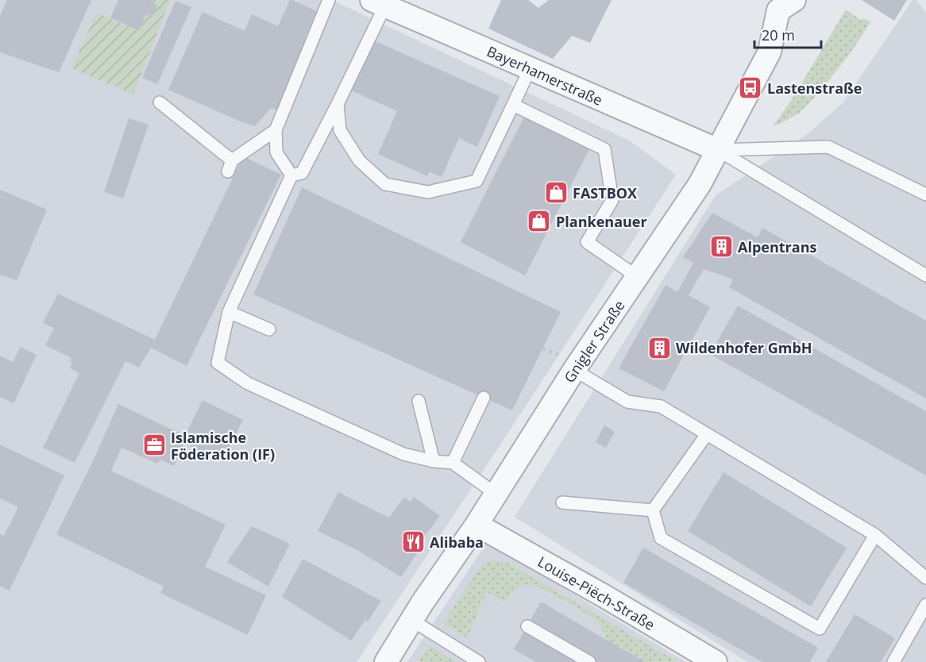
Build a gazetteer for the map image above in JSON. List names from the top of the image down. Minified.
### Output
{"streets":{"street":["Bayerhamerstraße","Gnigler Straße","Louise-Piëch-Straße"]},"crossings":[["Bayerhamerstraße","Gnigler Straße"],["Gnigler Straße","Louise-Piëch-Straße"]],"places":{"bus stop":["Lastenstraße"],"shop":["FASTBOX","Plankenauer"],"building":["Alpentrans","Wildenhofer GmbH"],"office":["Islamische Föderation (IF)"],"restaurant":["Alibaba"]},"scale_bar":"20 m"}
